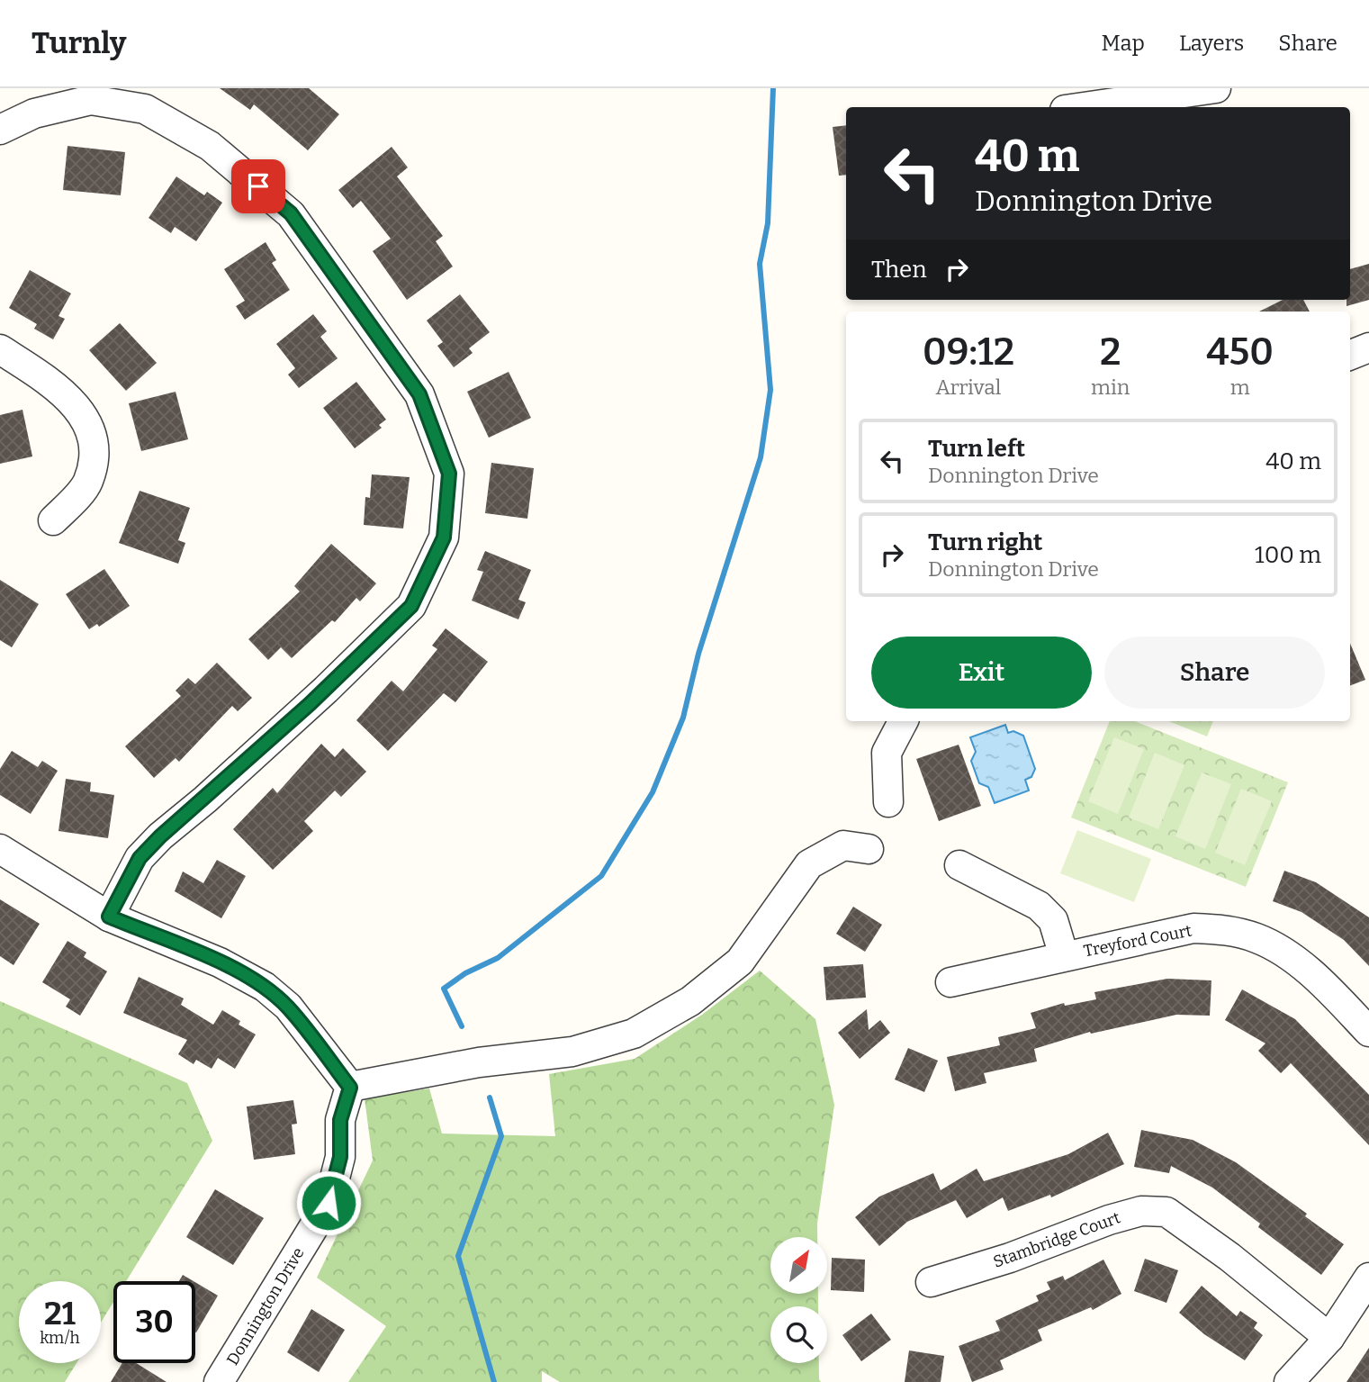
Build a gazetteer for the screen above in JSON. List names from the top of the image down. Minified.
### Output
{"streets":{"street":["Treyford Court","Stambridge Court","Donnington Drive"]},"north":"top right","page":{"header":"Turnly","nav":["Map","Layers","Share"],"turn":["40 m","Donnington Drive"],"then":"Then","eta":["09:12","Arrival","2","min","450","m"],"list":[{"name":"Turn left","note":"Donnington Drive","value":"40 m"},{"name":"Turn right","note":"Donnington Drive","value":"100 m"}],"buttons":["Exit","Share"],"speed":"21 km/h","limit":"30"}}
